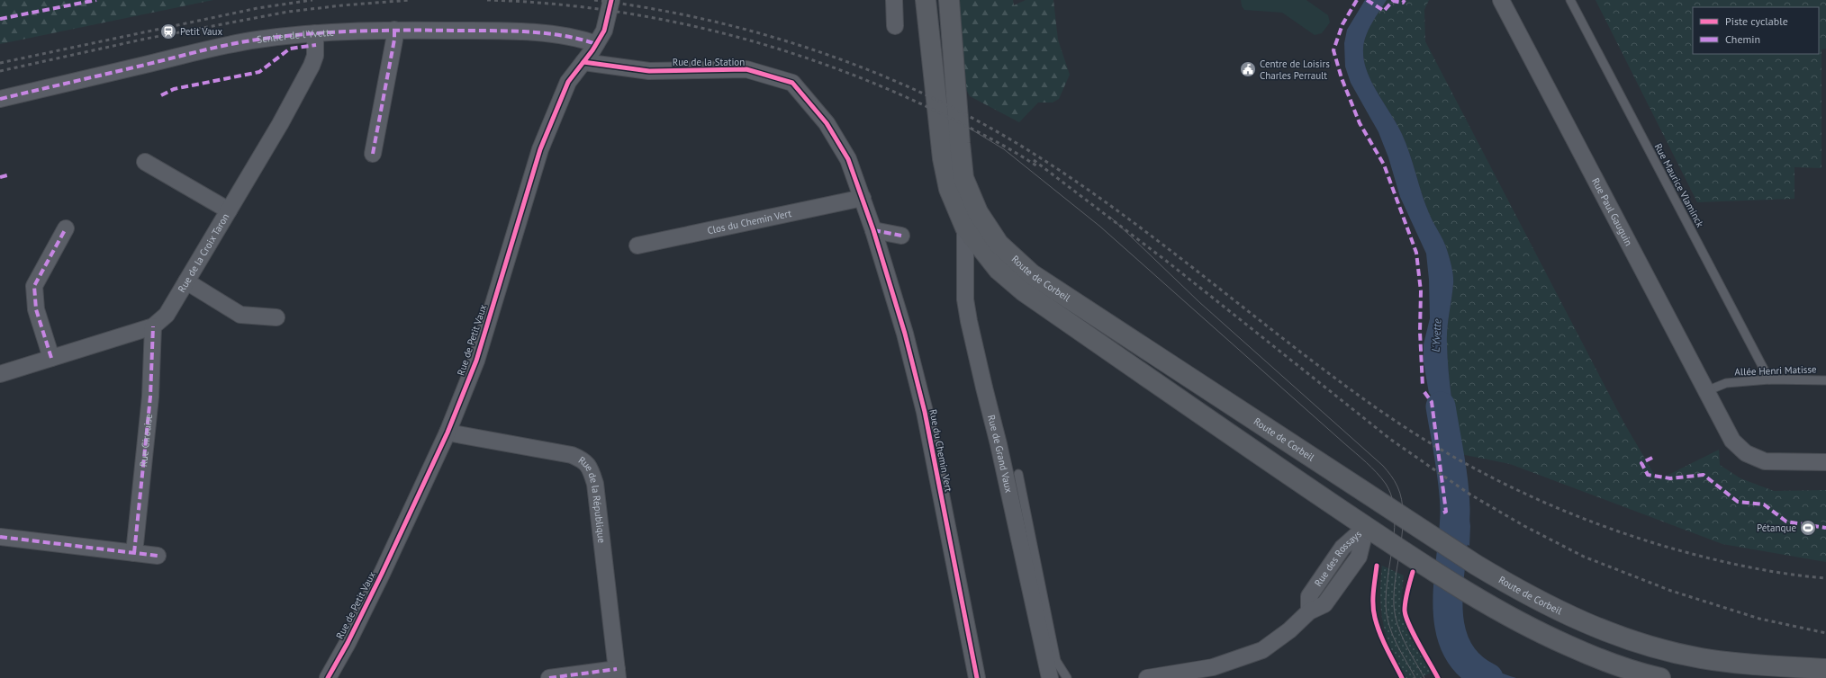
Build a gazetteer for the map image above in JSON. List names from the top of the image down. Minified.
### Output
{"streets":{"main road":["Route de Corbeil"],"street":["Sentier de l'Yvette","Rue de la Station","Rue Paul Gauguin","Clos du Chemin Vert","Rue de la Croix Taron","Rue de Petit Vaux","Rue Girouise","Rue du Chemin Vert","Rue de Grand Vaux","Rue de la République","Rue des Rossays"],"lane":["Rue Maurice Vlaminck","Allée Henri Matisse"]},"crossings":[["Sentier de l'Yvette","Rue de la Croix Taron"],["Sentier de l'Yvette","Rue de Petit Vaux"],["Rue de la Station","Clos du Chemin Vert"],["Rue de la Station","Rue de Petit Vaux"],["Rue de la Station","Rue du Chemin Vert"],["Rue Maurice Vlaminck","Allée Henri Matisse"],["Rue Paul Gauguin","Allée Henri Matisse"],["Rue de la Croix Taron","Rue Girouise"],["Route de Corbeil","Rue de Grand Vaux"],["Route de Corbeil","Rue des Rossays"],["Rue de Petit Vaux","Rue de la République"]],"water":["L'Yvette"],"places":{"station":["Petit Vaux"],"public building":["Centre de Loisirs Charles Perrault"],"sports":["Pétanque"]},"legend":["Piste cyclable","Chemin"]}
